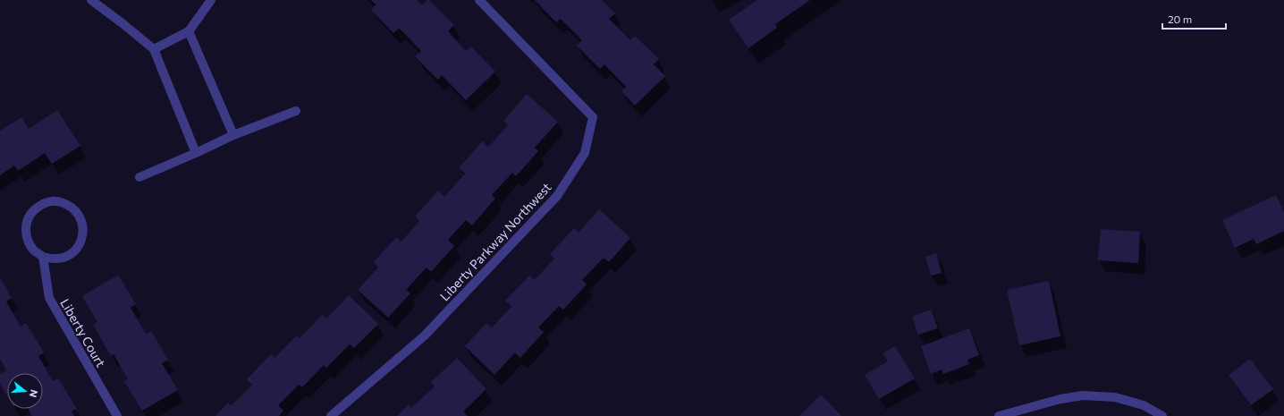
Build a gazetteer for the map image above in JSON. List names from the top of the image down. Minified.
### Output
{"streets":{"street":["Liberty Parkway Northwest","Liberty Court"]},"scale_bar":"20 m","north":"right"}
